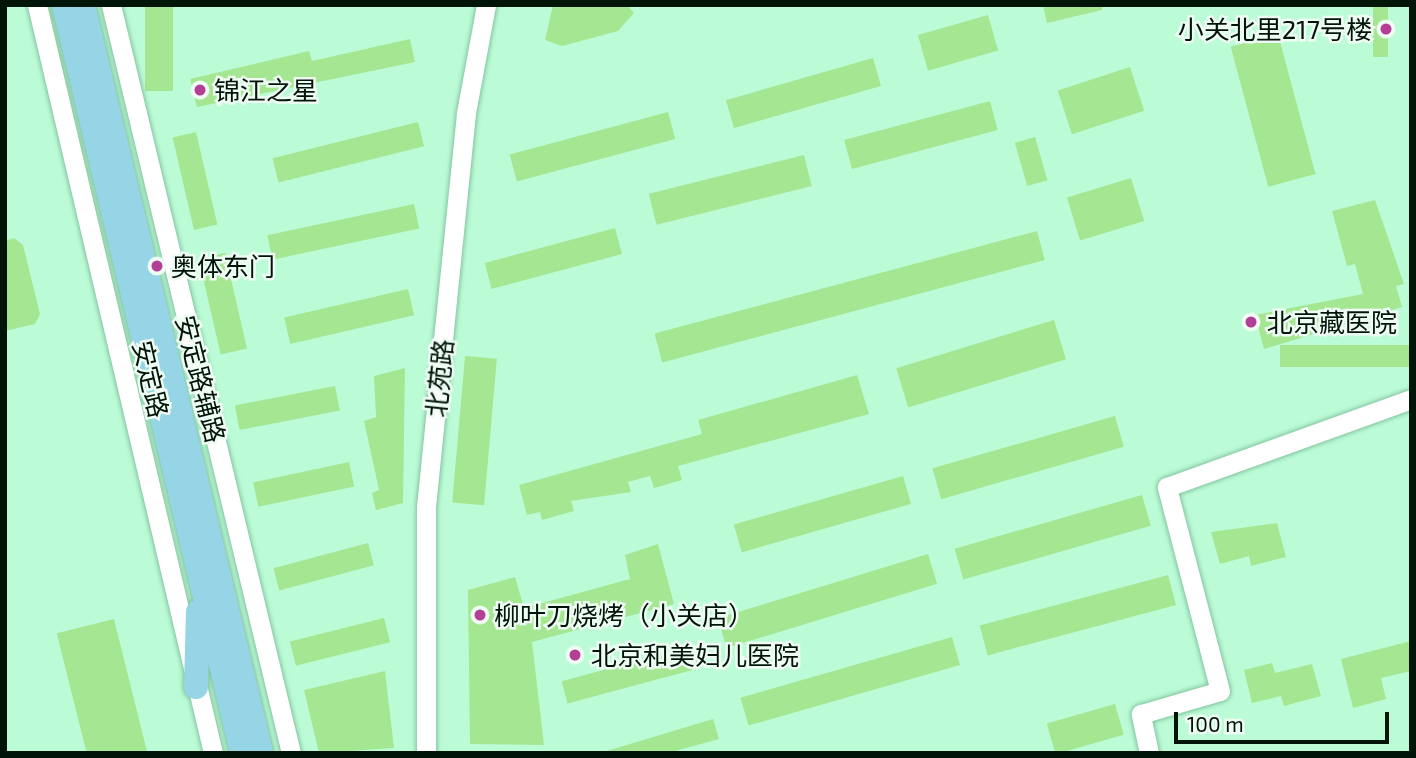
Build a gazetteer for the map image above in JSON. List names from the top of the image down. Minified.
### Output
{"streets":{"main road":["安定路"],"street":["北苑路","安定路辅路"]},"crossings":[["安定路","安定路辅路"]],"places":["小关北里217号楼","锦江之星","奥体东门","北京藏医院","柳叶刀烧烤（小关店）","北京和美妇儿医院"],"scale_bar":"100 m"}
